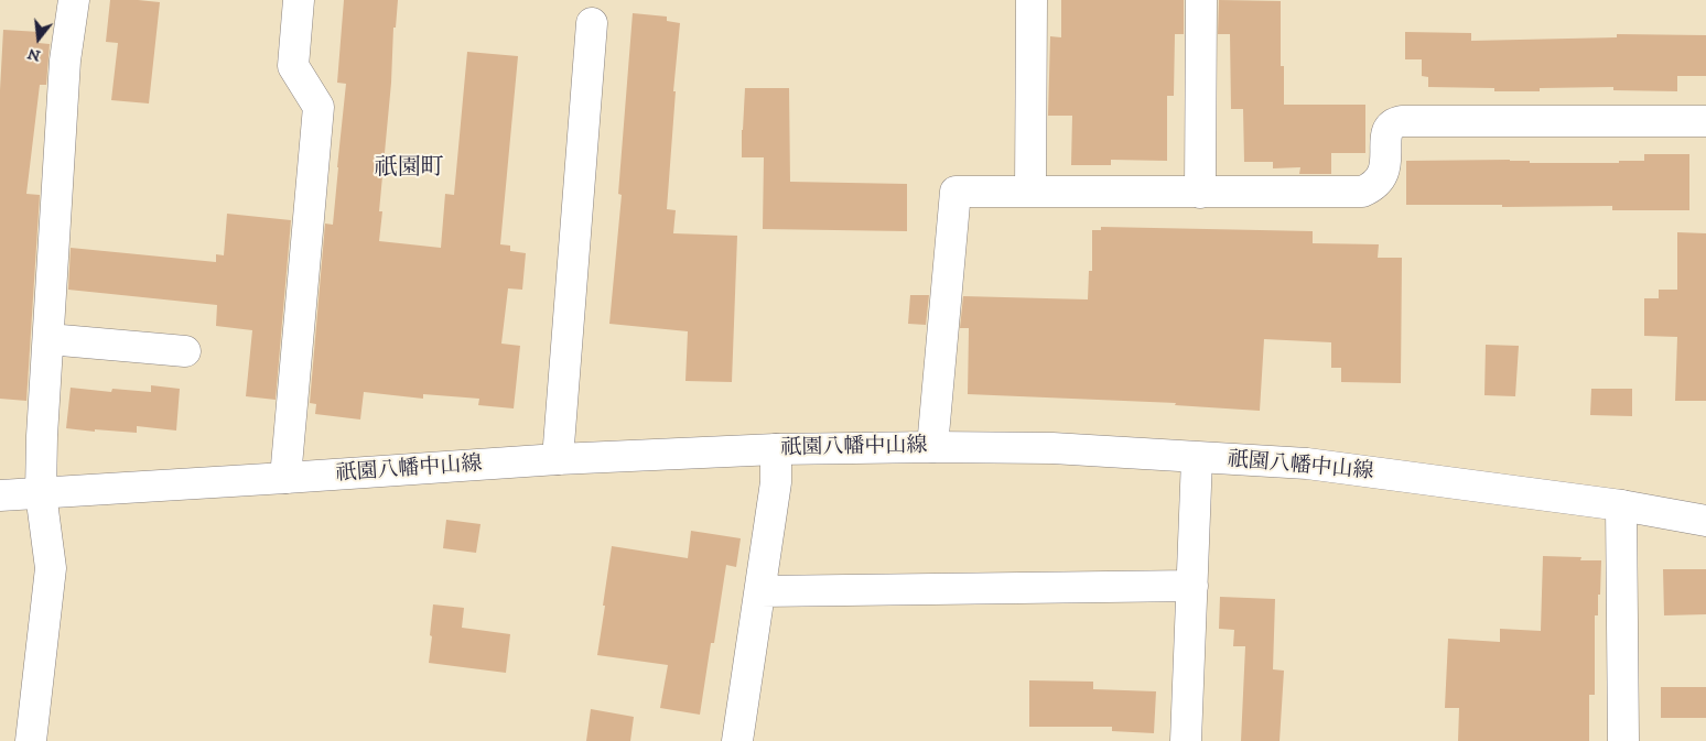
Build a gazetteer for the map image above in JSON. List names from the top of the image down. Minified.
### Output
{"streets":{"street":["祇園八幡中山線"]},"districts":["祇園町"],"north":"bottom"}
